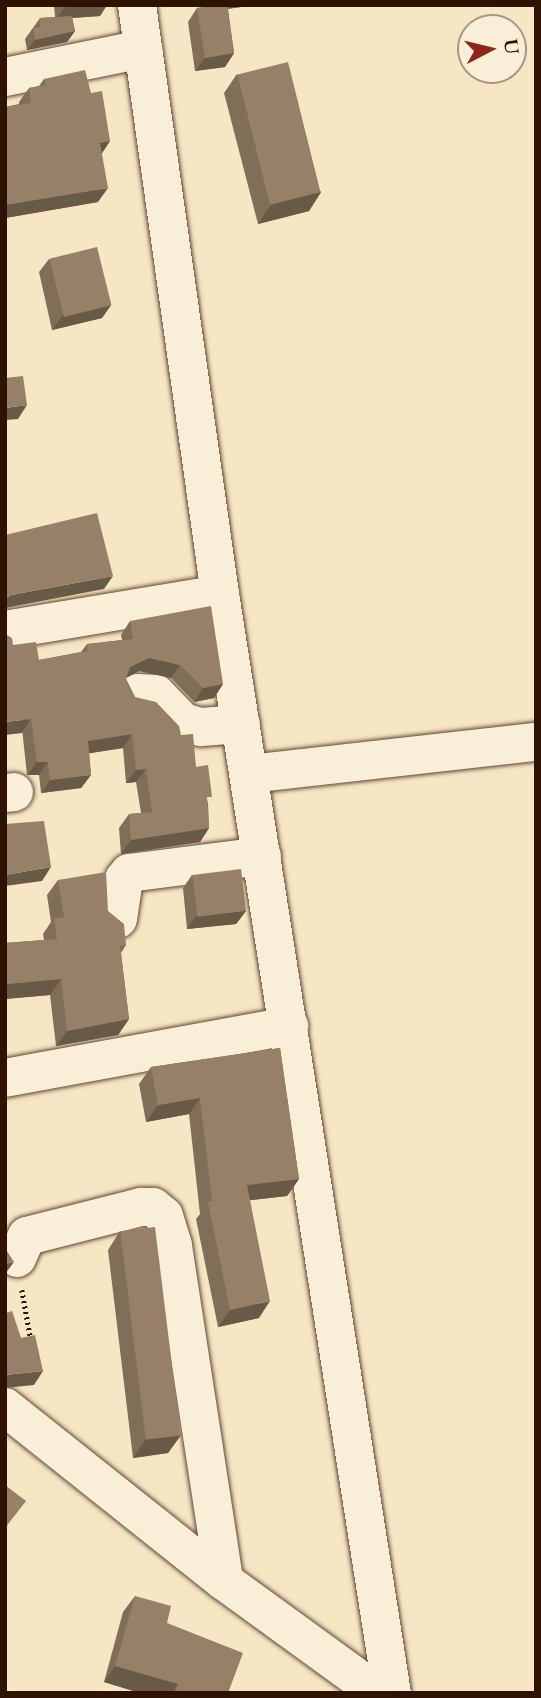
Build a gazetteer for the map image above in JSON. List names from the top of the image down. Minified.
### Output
{"north":"right"}
